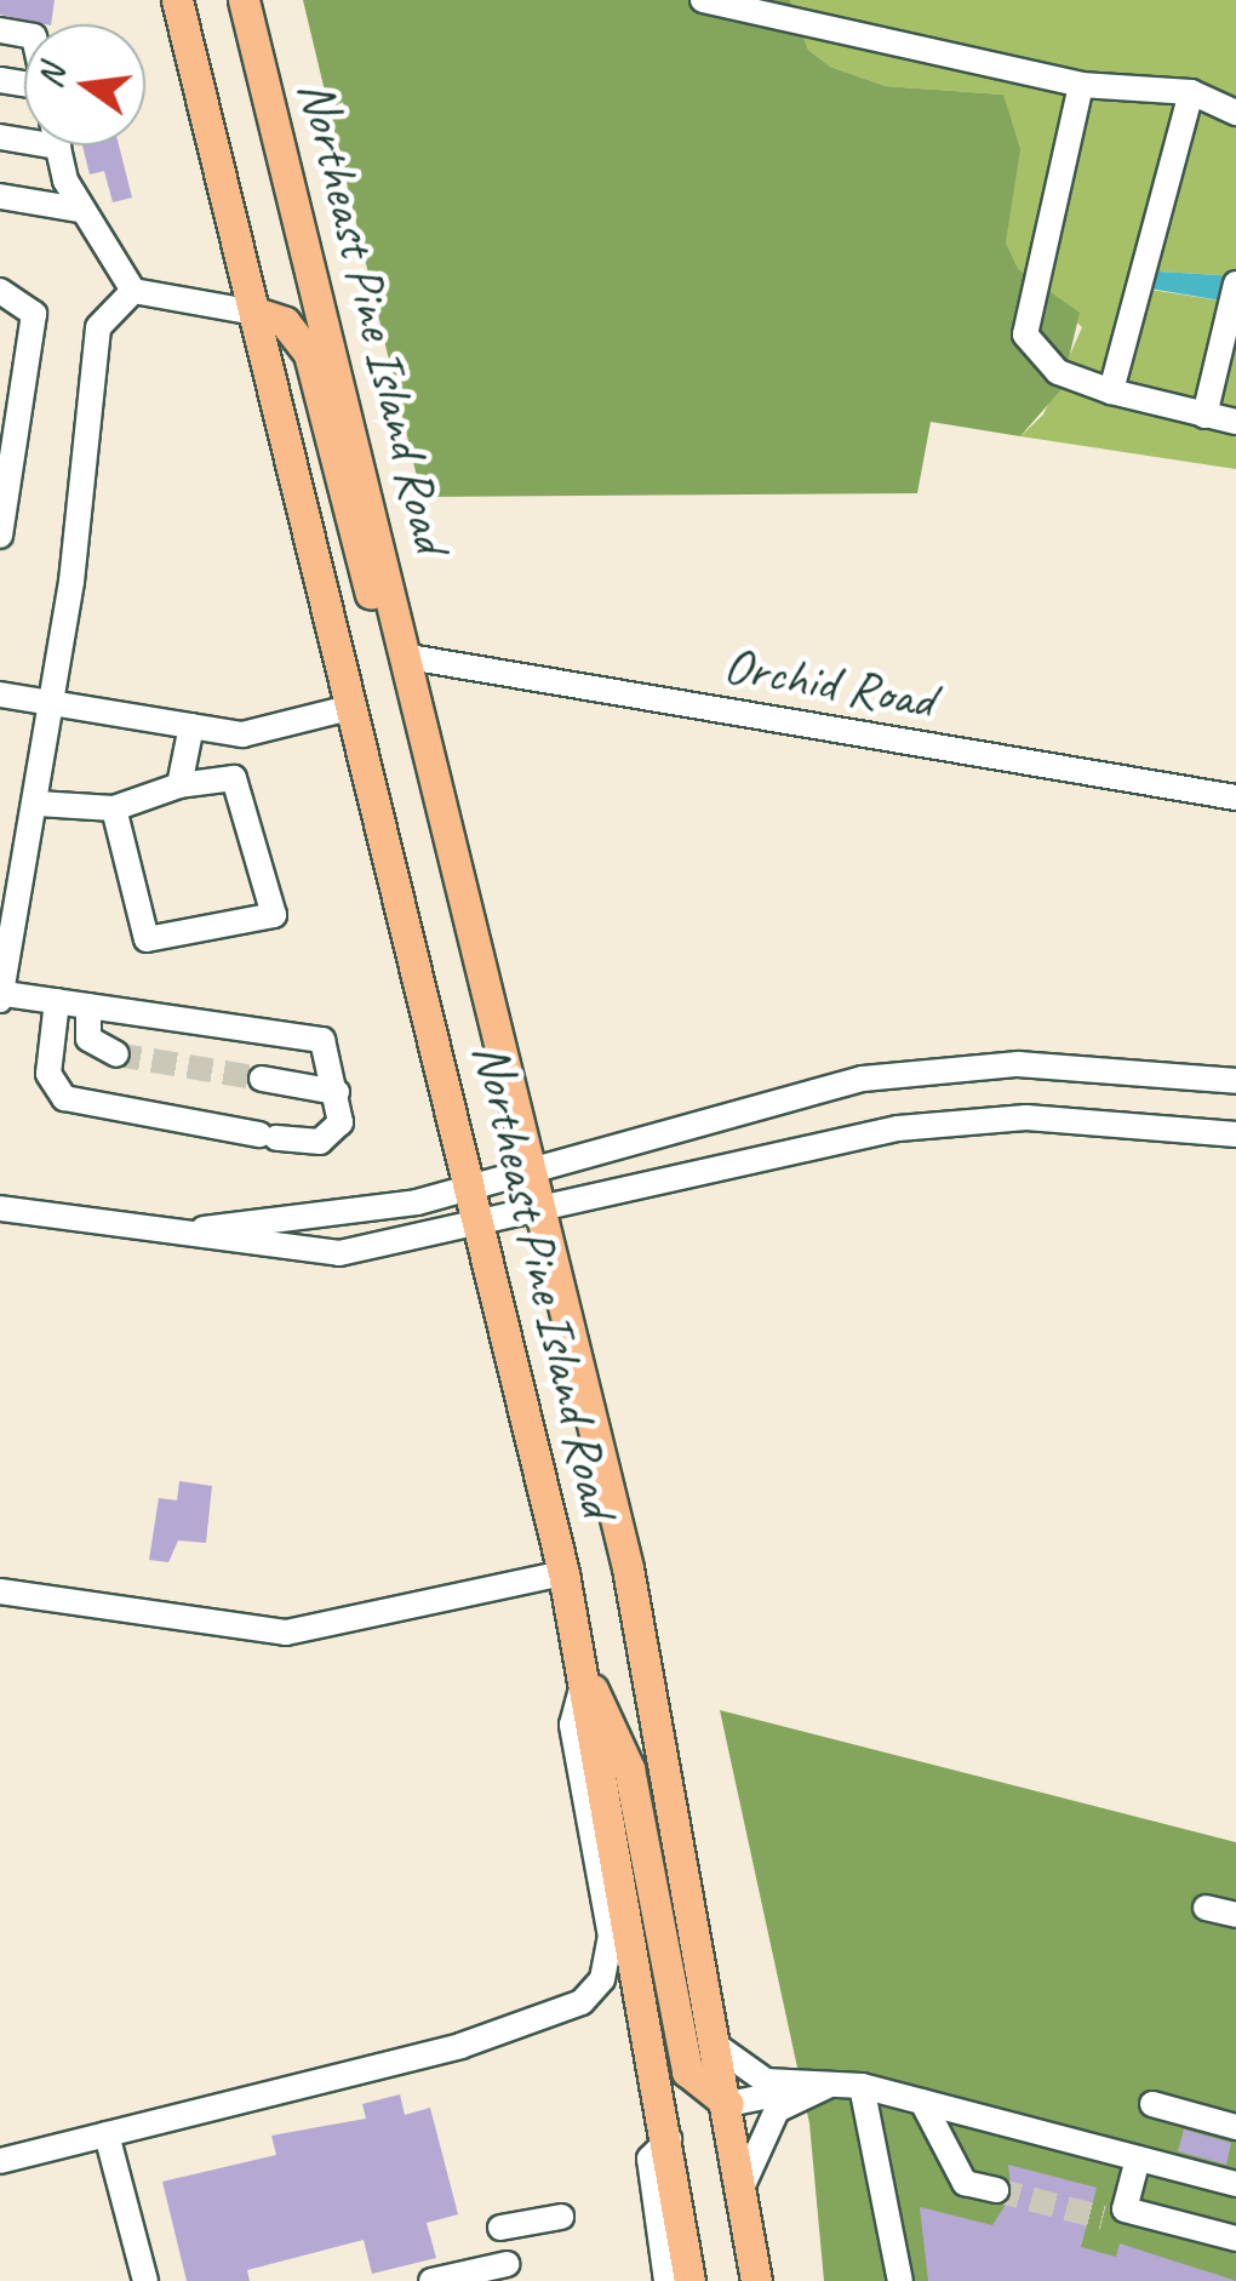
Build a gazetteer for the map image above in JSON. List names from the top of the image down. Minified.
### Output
{"streets":{"main road":["Northeast Pine Island Road"],"street":["Orchid Road"]},"crossings":[["Northeast Pine Island Road","Orchid Road"]],"north":"left"}
